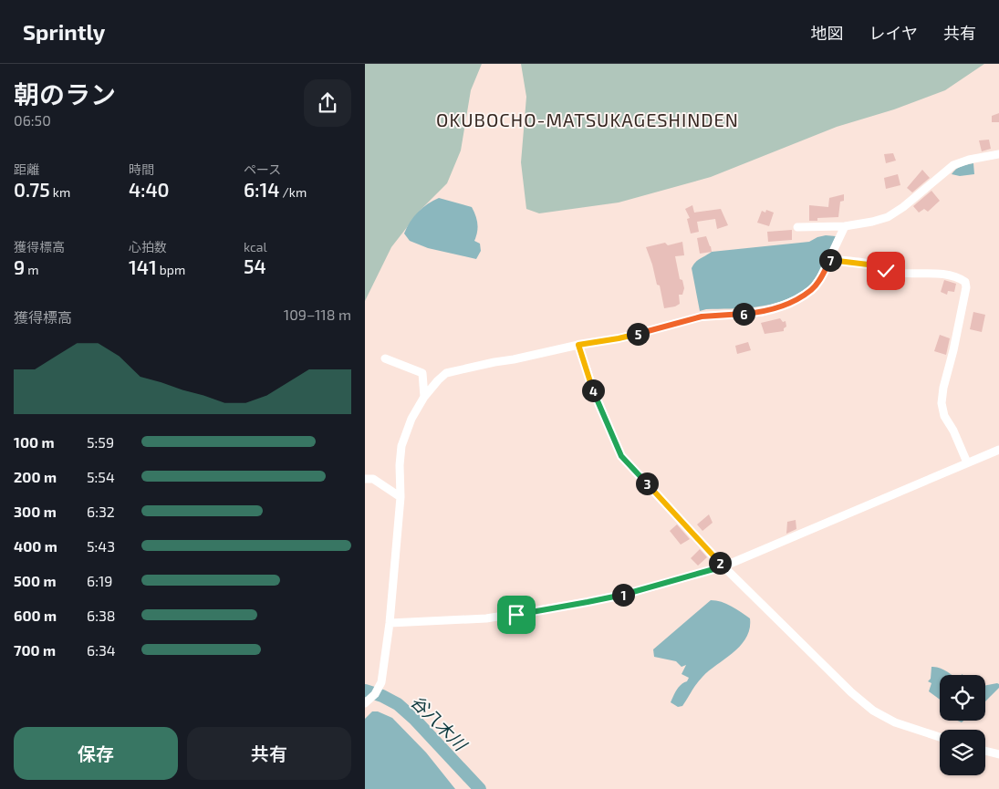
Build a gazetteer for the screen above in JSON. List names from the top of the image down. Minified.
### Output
{"districts":["OKUBOCHO-MATSUKAGESHINDEN"],"water":["谷八木川"],"page":{"header":"Sprintly","nav":["地図","レイヤ","共有"],"heading":["朝のラン","06:50"],"stats":[["距離","0.75 km"],["時間","4:40"],["ペース","6:14 /km"],["獲得標高","9 m"],["心拍数","141 bpm"],["kcal","54"]],"pins":["7","6","5","4","3","2","1"],"chart":["獲得標高","109–118 m"],"list":[{"name":"100 m","note":"5:59"},{"name":"200 m","note":"5:54"},{"name":"300 m","note":"6:32"},{"name":"400 m","note":"5:43"},{"name":"500 m","note":"6:19"},{"name":"600 m","note":"6:38"},{"name":"700 m","note":"6:34"}],"buttons":["保存","共有"]}}
